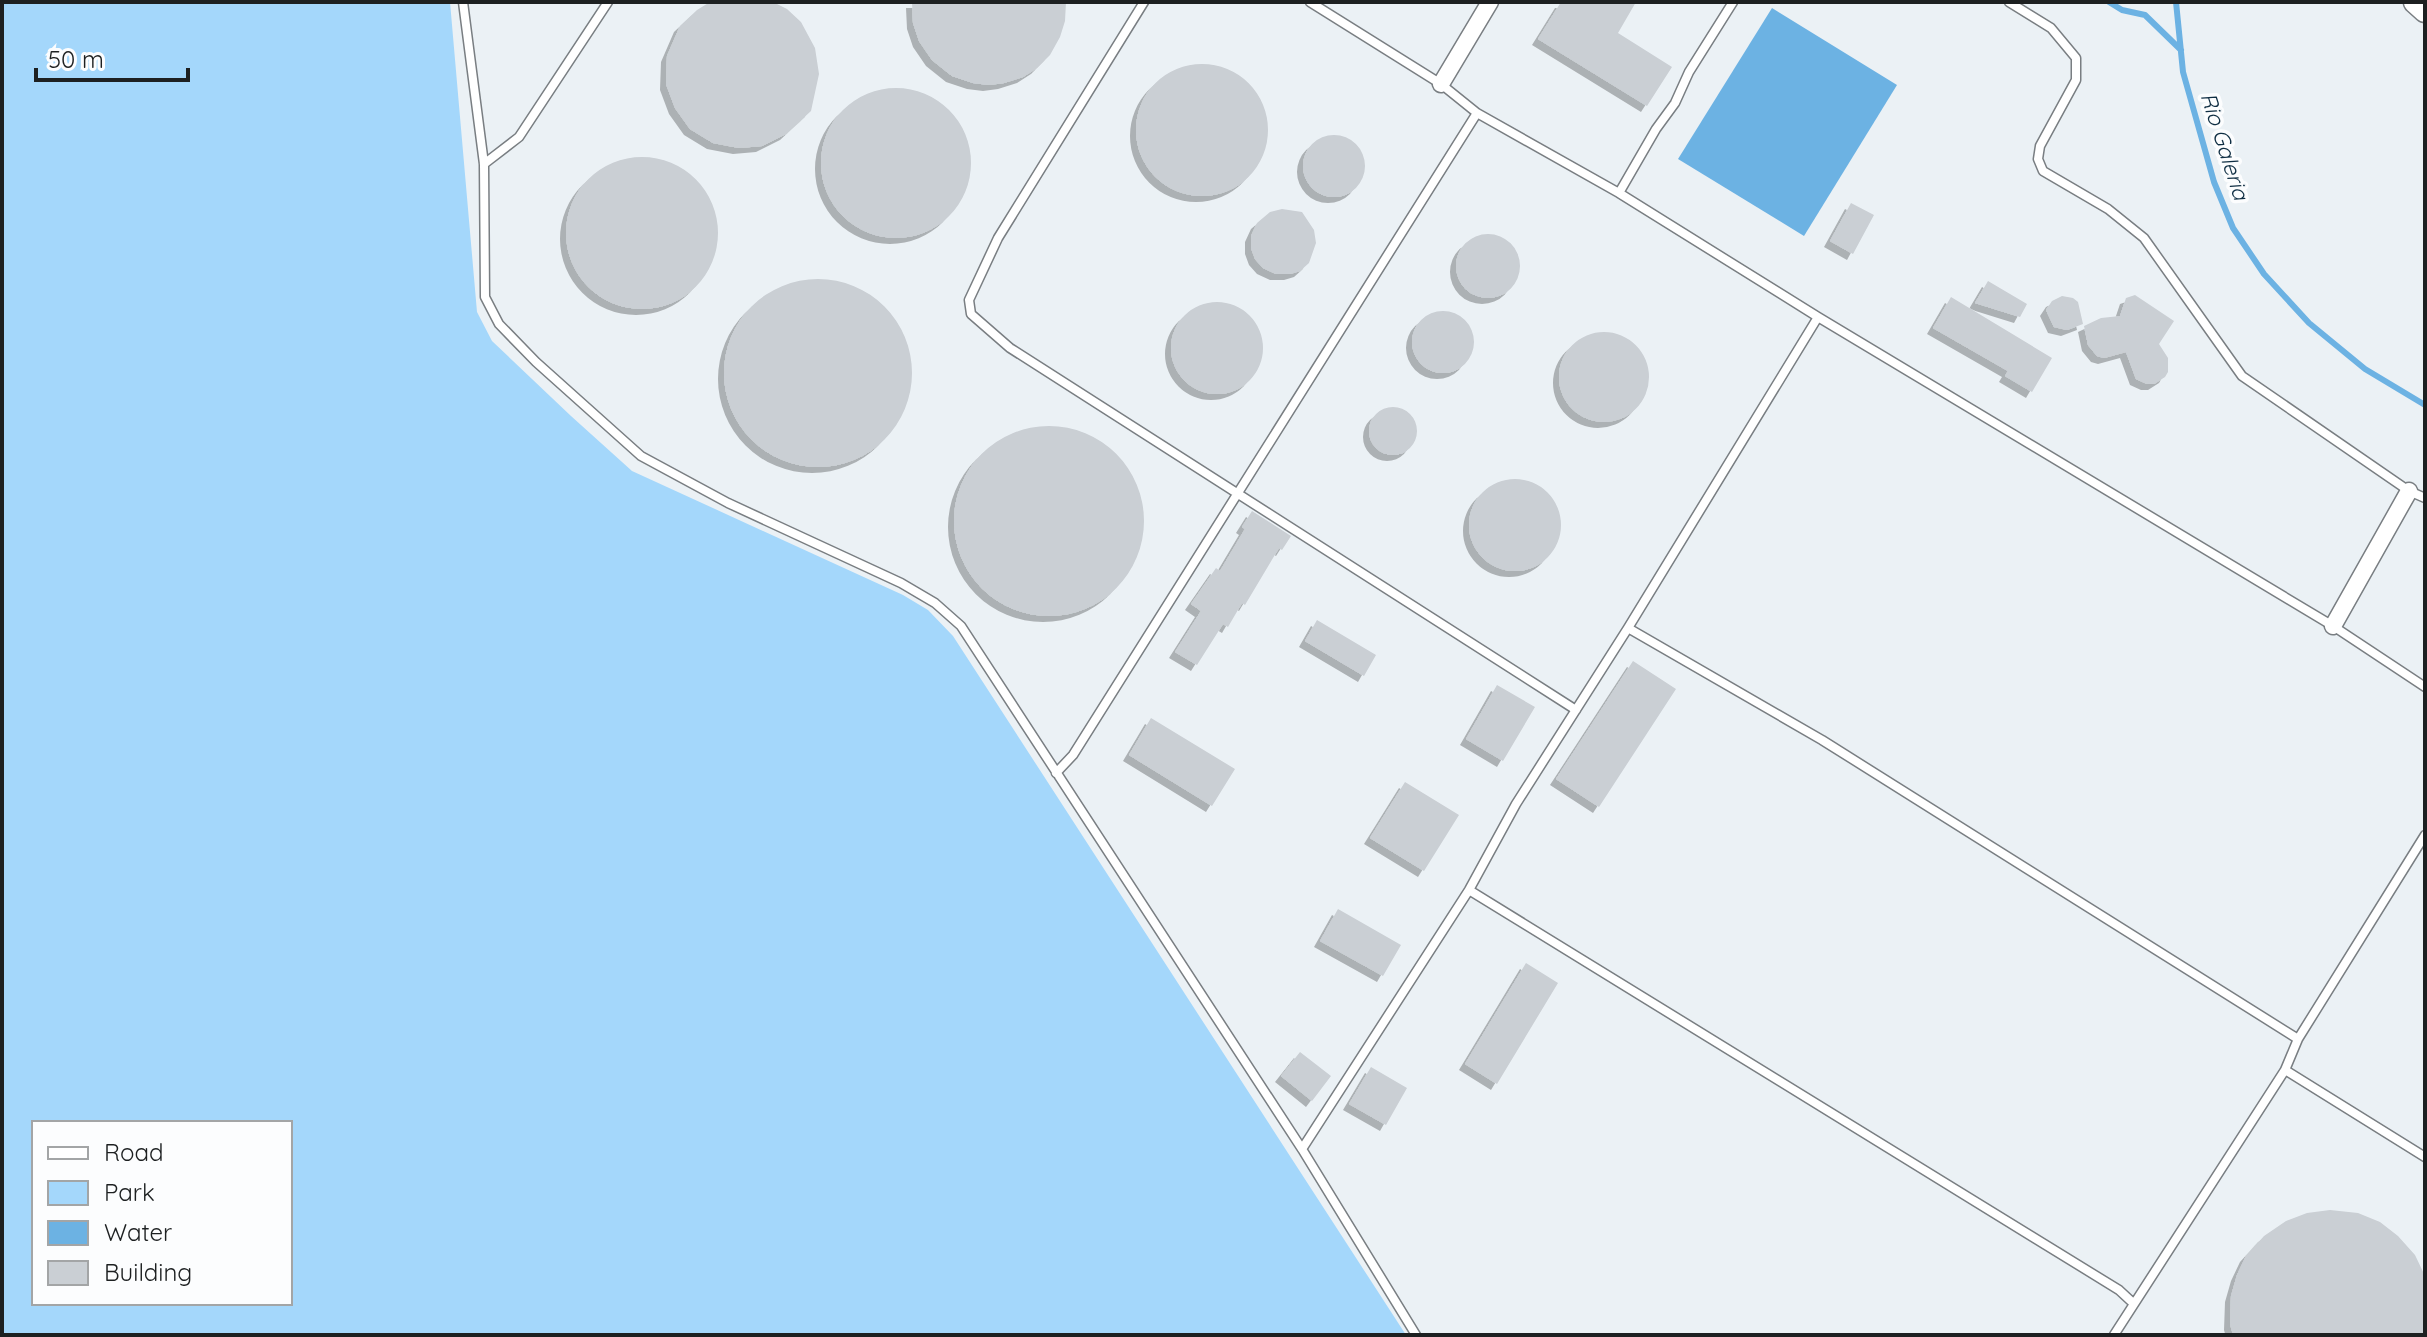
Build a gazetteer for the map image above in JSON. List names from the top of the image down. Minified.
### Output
{"water":["Rio Galeria"],"legend":["Road","Park","Water","Building"],"scale_bar":"50 m"}
